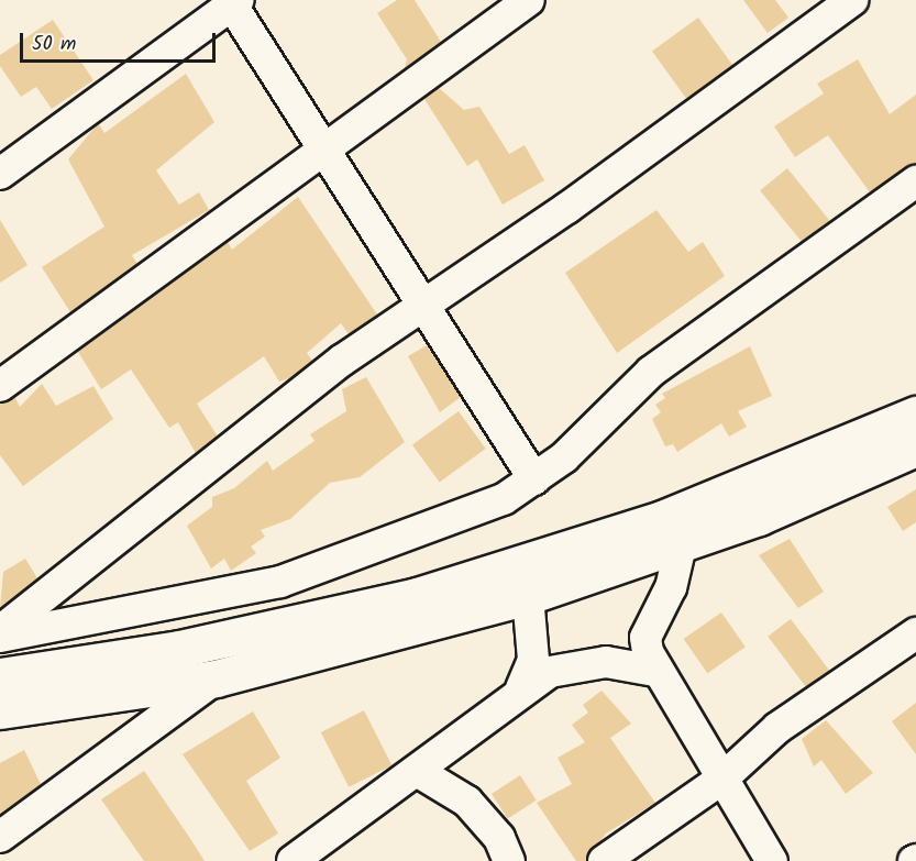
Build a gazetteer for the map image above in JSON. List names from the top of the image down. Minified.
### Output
{"scale_bar":"50 m"}
